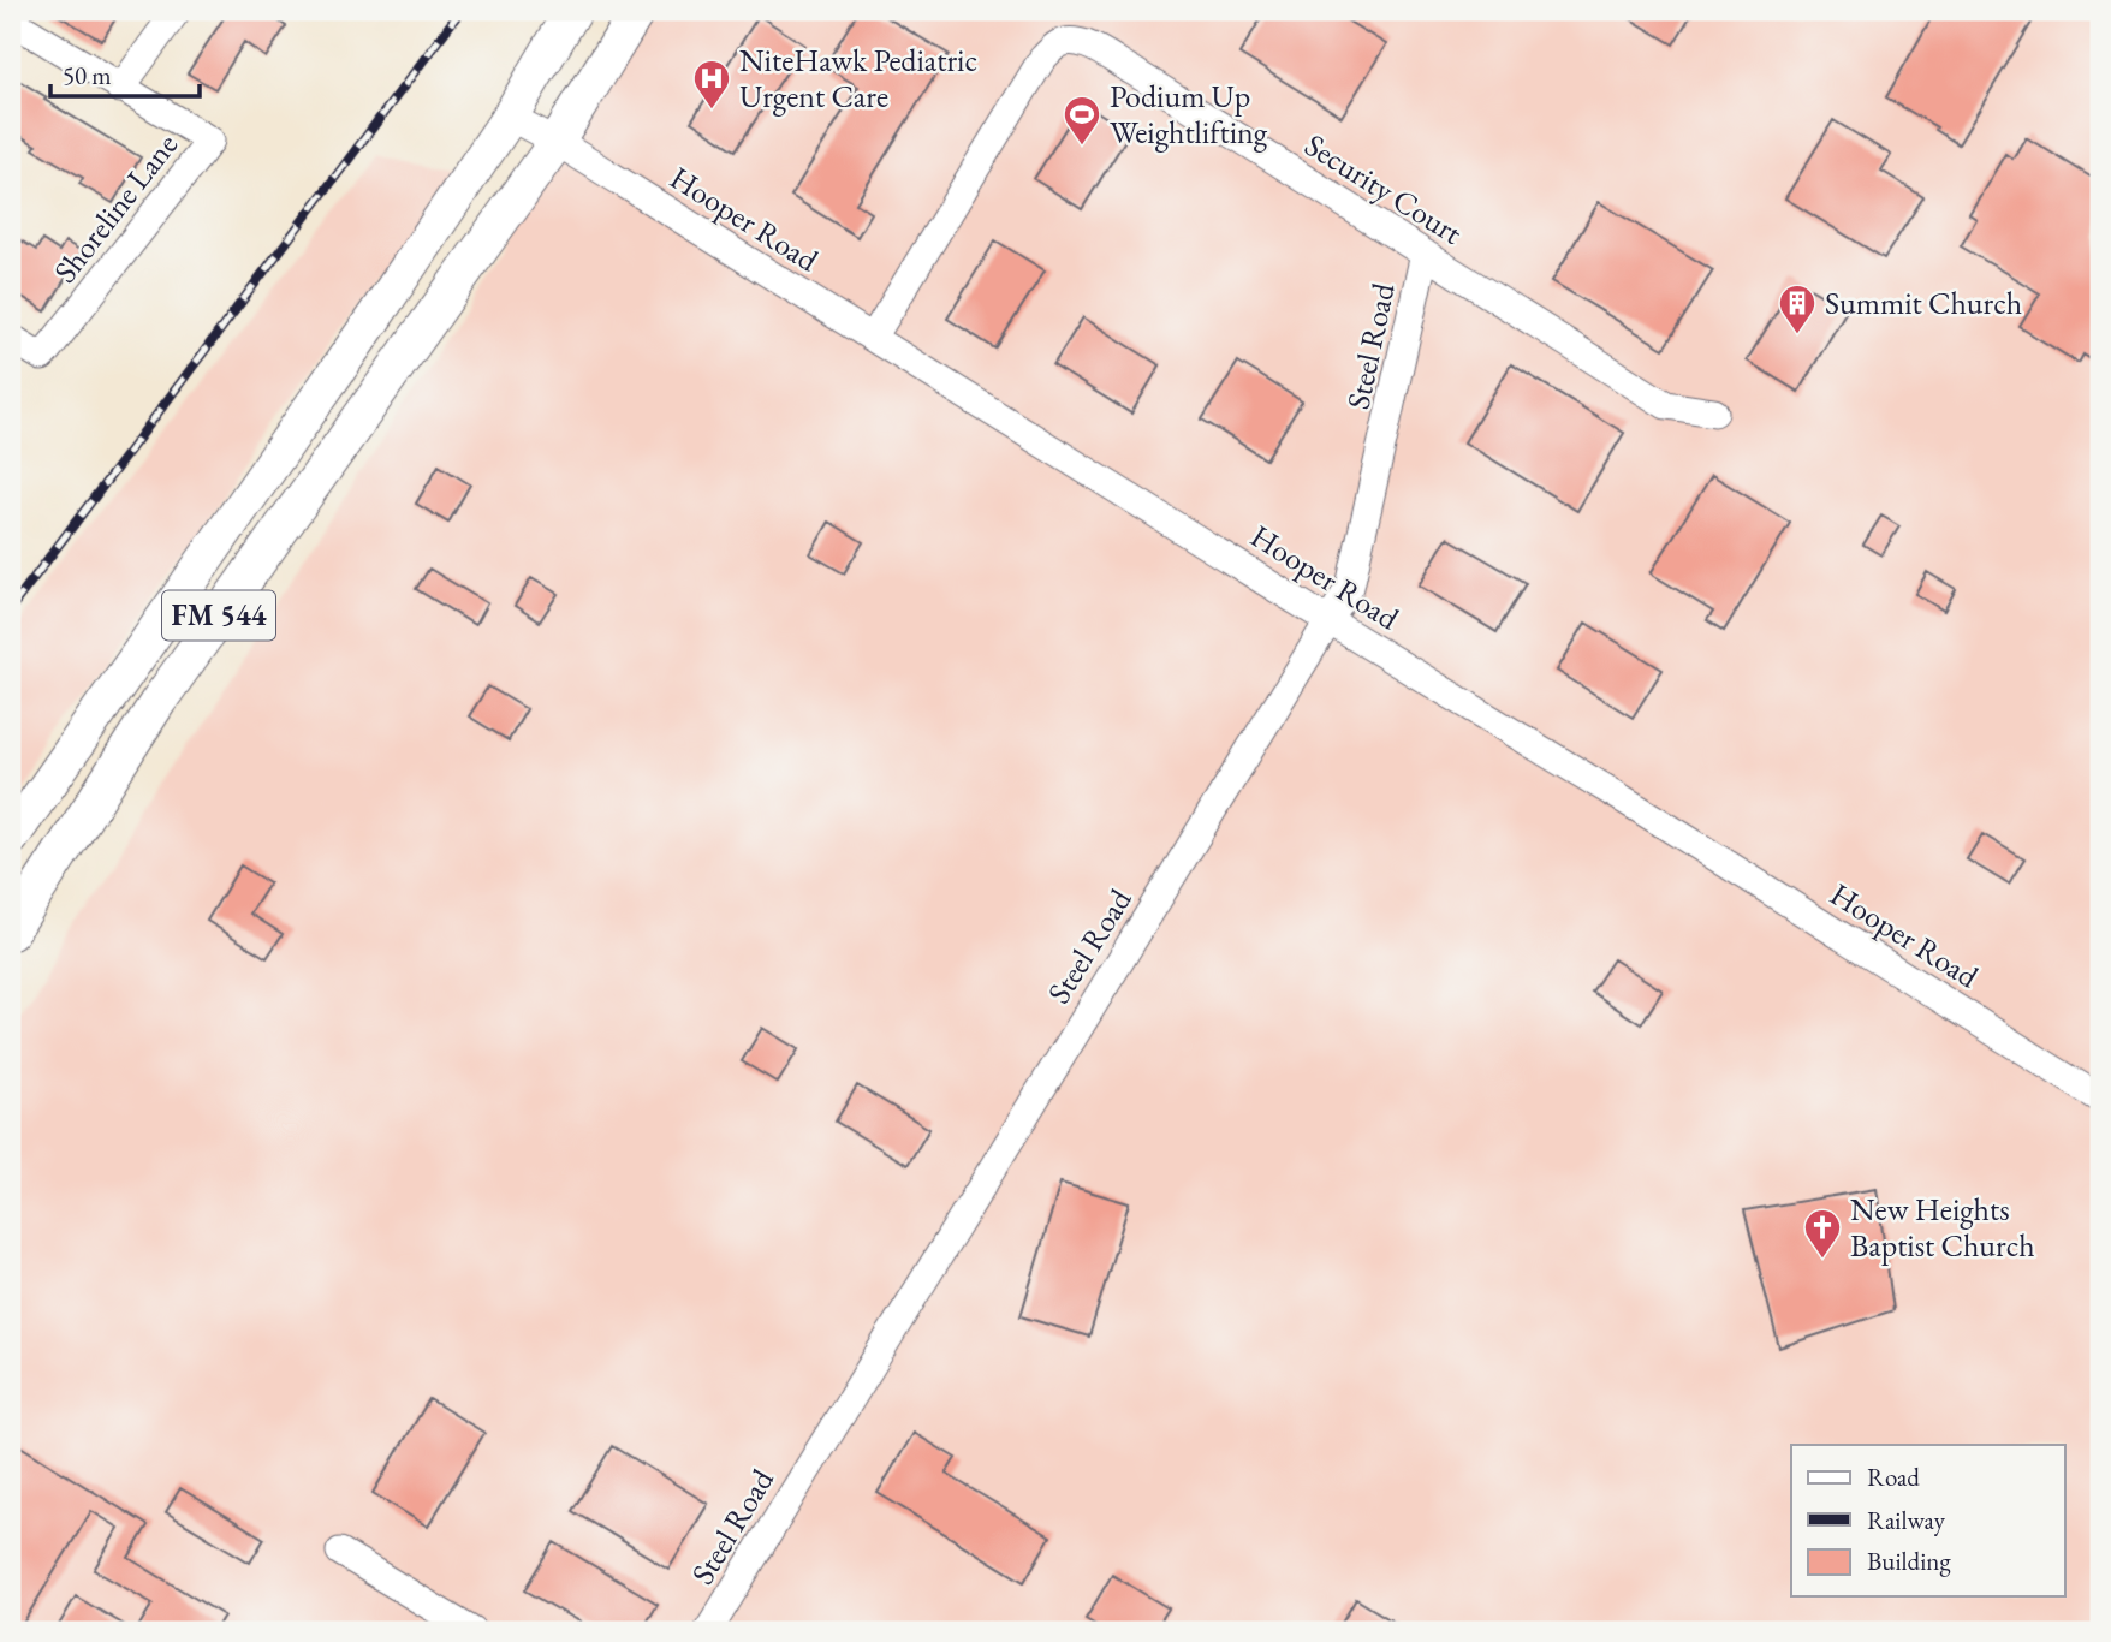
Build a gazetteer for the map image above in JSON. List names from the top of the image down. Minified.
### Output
{"streets":{"main road":["FM 544"],"street":["Security Court","Shoreline Lane","Hooper Road","Steel Road"]},"crossings":[["Security Court","Hooper Road"],["Security Court","Steel Road"],["Hooper Road","Steel Road"],["Hooper Road","FM 544"]],"places":{"hospital":["NiteHawk Pediatric Urgent Care"],"sports":["Podium Up Weightlifting"],"building":["Summit Church"],"church":["New Heights Baptist Church"]},"legend":["Road","Railway","Building"],"scale_bar":"50 m"}
